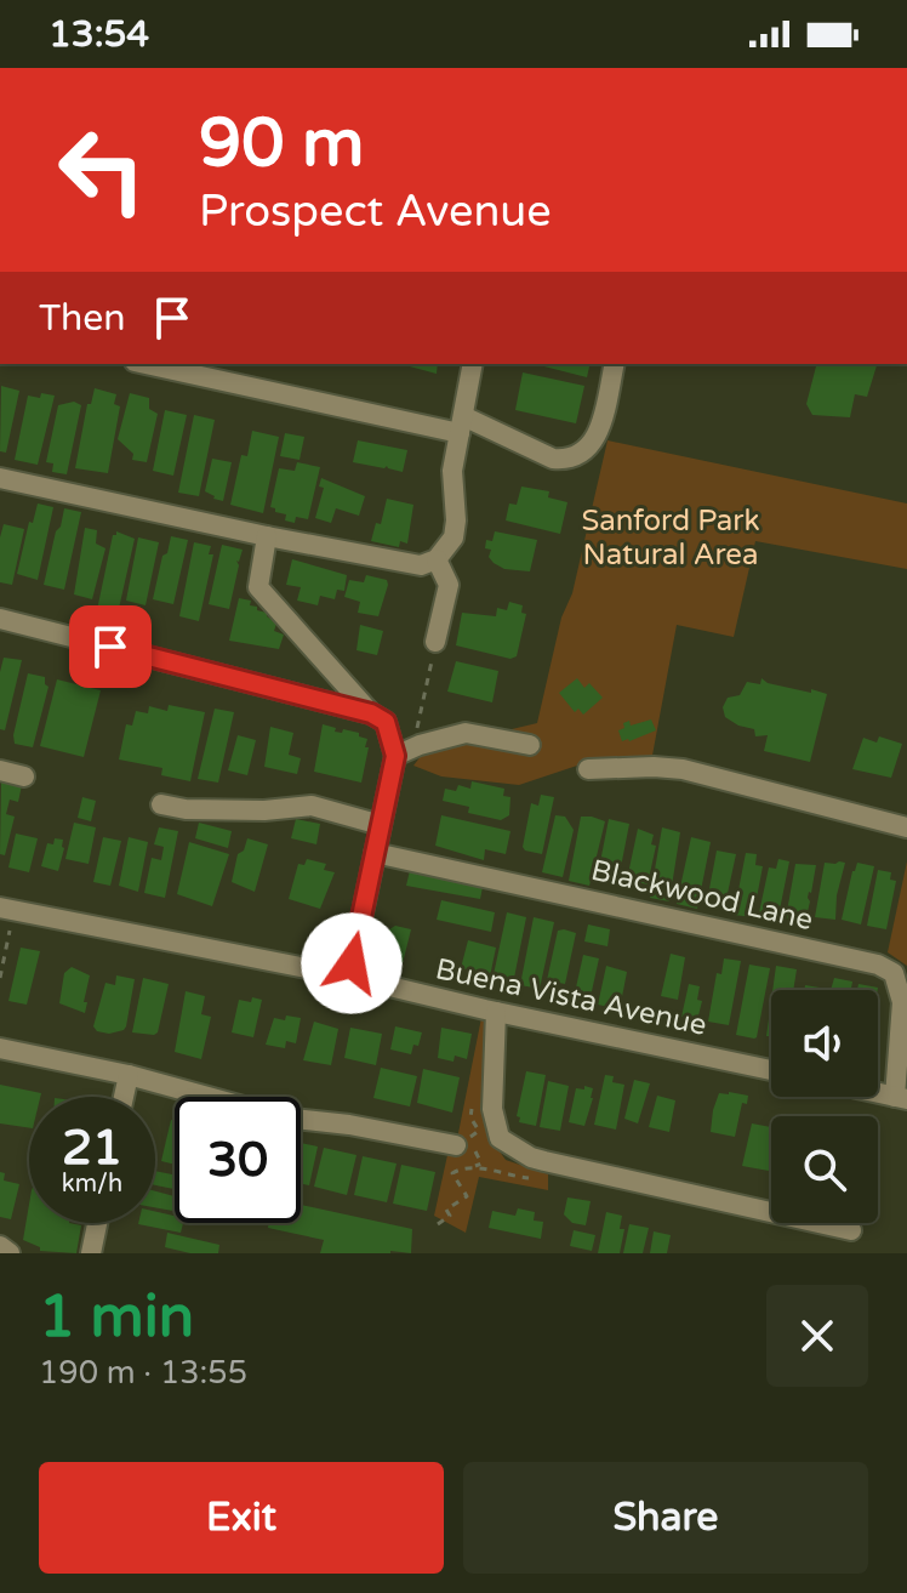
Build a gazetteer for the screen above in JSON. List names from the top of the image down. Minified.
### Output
{"streets":{"street":["Blackwood Lane","Buena Vista Avenue"]},"parks":["Sanford Park Natural Area"],"page":{"status":"13:54","turn":["90 m","Prospect Avenue"],"then":"Then","speed":"21 km/h","limit":"30","heading":["1 min","190 m · 13:55"],"buttons":["Exit","Share"]}}
